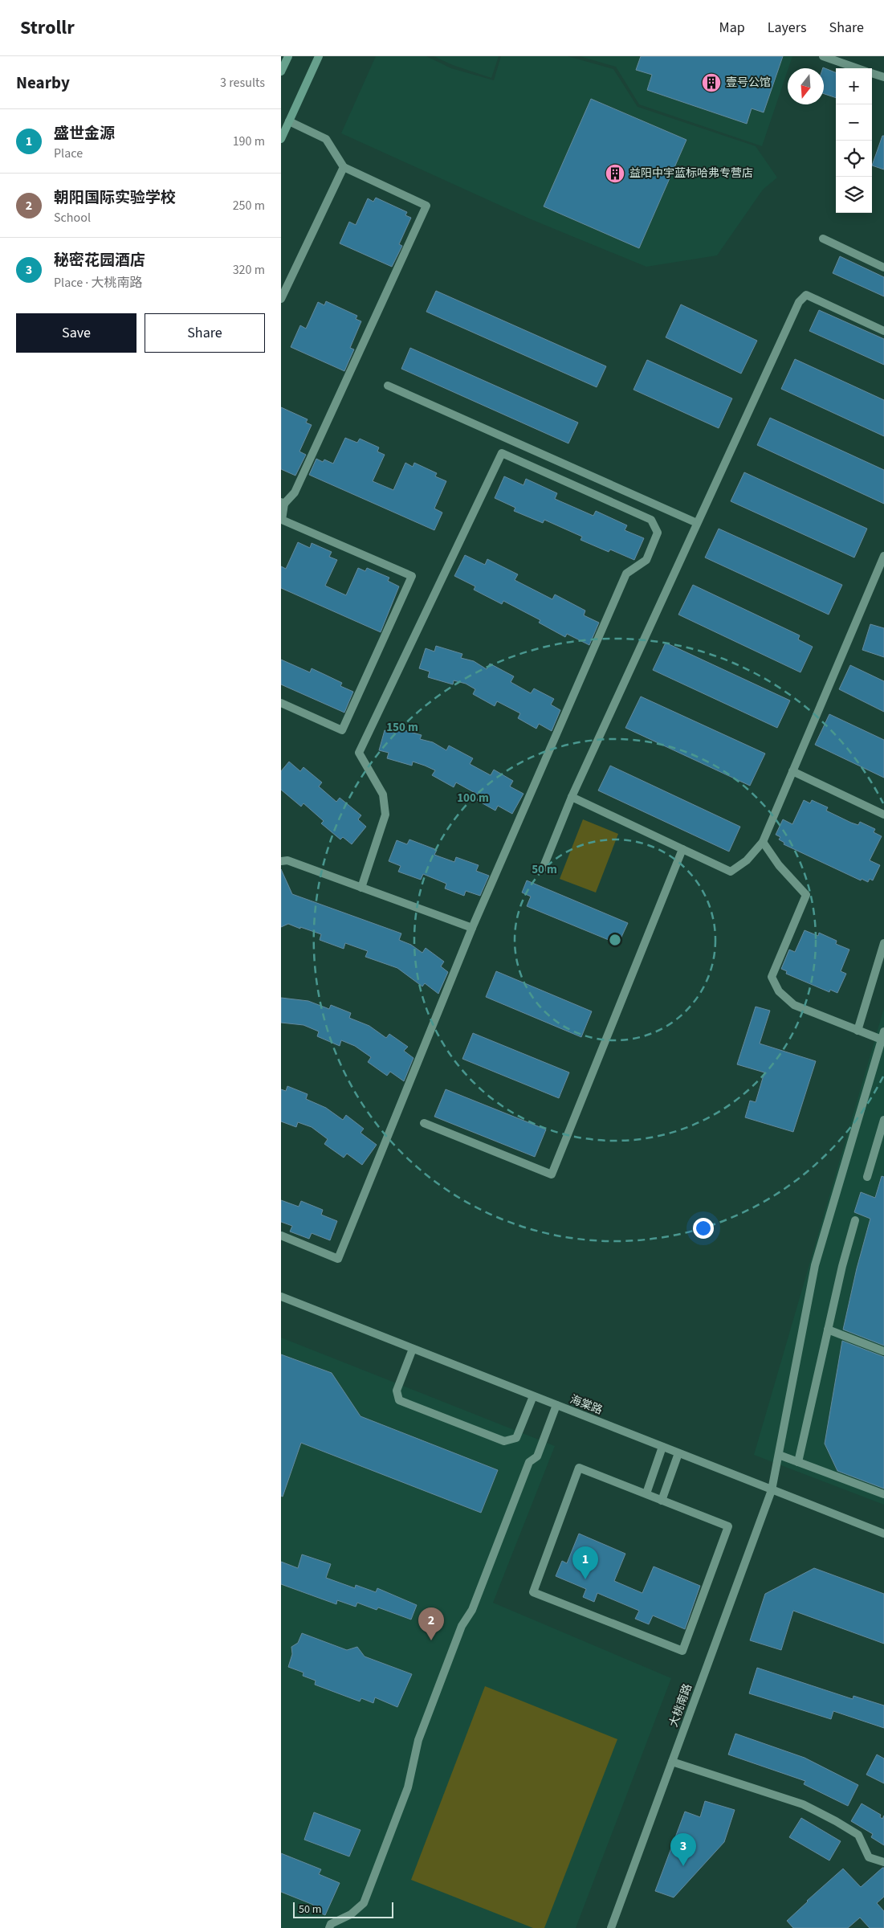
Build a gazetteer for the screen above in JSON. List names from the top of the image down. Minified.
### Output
{"streets":{"street":["海棠路","大桃南路"]},"crossings":[["海棠路","大桃南路"]],"places":{"building":["壹号公馆","益阳中宇蓝标哈弗专营店"]},"scale_bar":"50 m","north":"bottom","page":{"header":"Strollr","nav":["Map","Layers","Share"],"heading":["Nearby","3 results"],"map_buttons":["+","−"],"list":[{"mark":"1","name":"盛世金源","note":"Place","value":"190 m"},{"mark":"2","name":"朝阳国际实验学校","note":"School","value":"250 m"},{"mark":"3","name":"秘密花园酒店","note":"Place · 大桃南路","value":"320 m"}],"buttons":["Save","Share"],"pins":["1","2","3"],"scale":"50 m"},"rings":["150 m","100 m","50 m"]}
